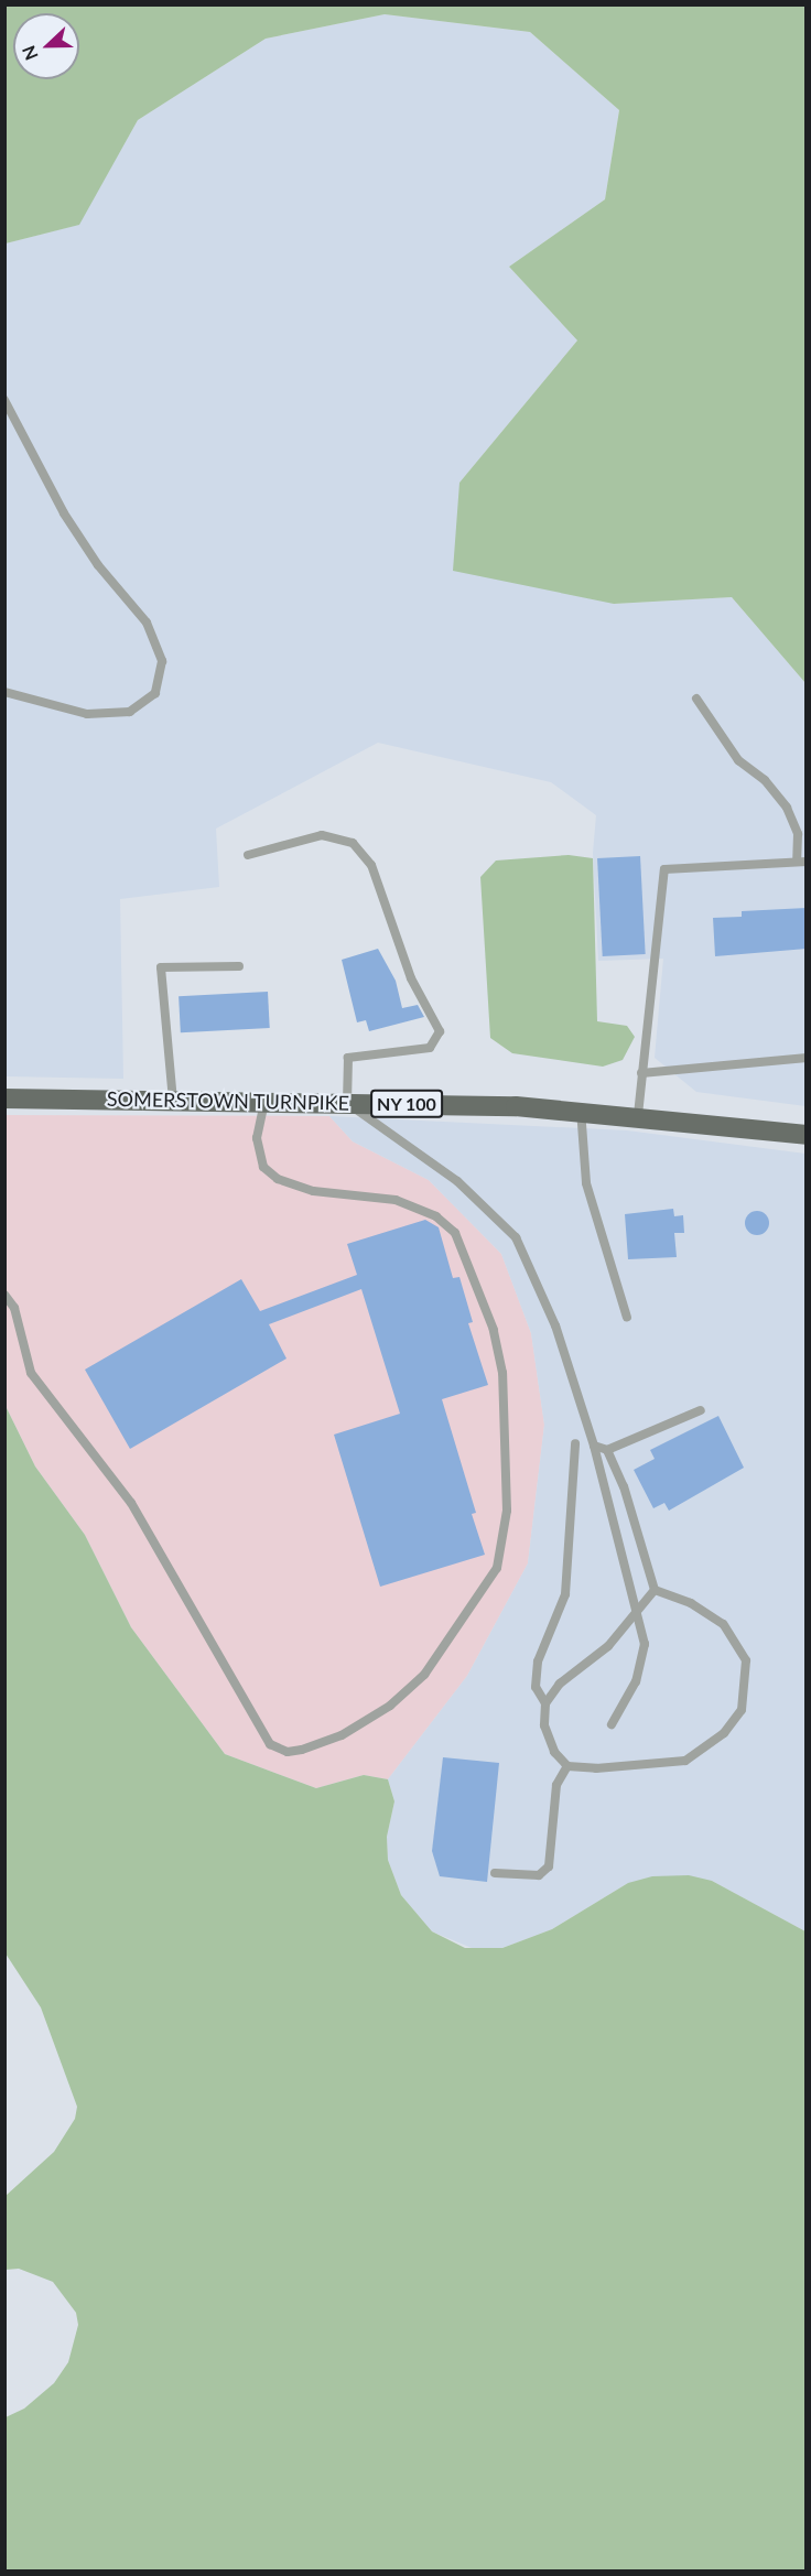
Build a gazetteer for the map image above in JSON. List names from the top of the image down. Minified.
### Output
{"streets":{"main road":["SOMERSTOWN TURNPIKE","NY 100"]},"north":"left"}
